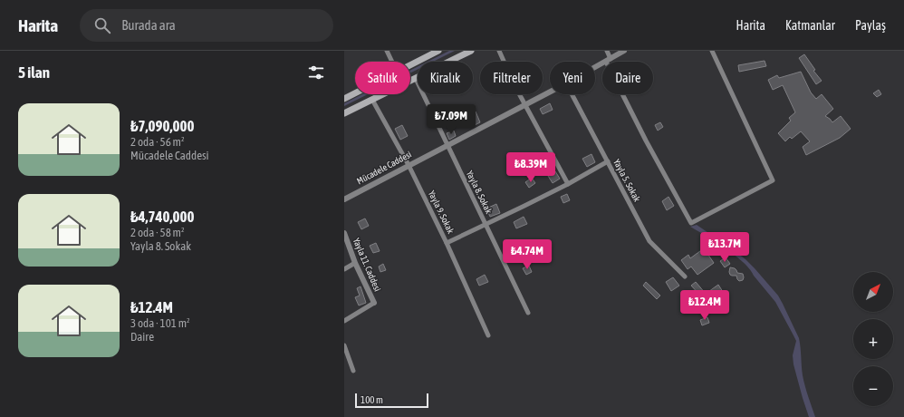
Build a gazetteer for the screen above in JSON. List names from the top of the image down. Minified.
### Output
{"streets":{"street":["Mücadele Caddesi","Yayla 5. Sokak","Yayla 8. Sokak","Yayla 9. Sokak","Yayla 11. Caddesi"]},"crossings":[["Mücadele Caddesi","Yayla 8. Sokak"],["Mücadele Caddesi","Yayla 9. Sokak"]],"scale_bar":"100 m","north":"top right","page":{"header":"Harita","search":"Burada ara","nav":["Harita","Katmanlar","Paylaş"],"heading":"5 ilan","chip":["Satılık","Kiralık","Filtreler","Yeni","Daire"],"list":[{"name":"₺7,090,000","note":"2 oda · 56 m² · Mücadele Caddesi"},{"name":"₺4,740,000","note":"2 oda · 58 m² · Yayla 8. Sokak"},{"name":"₺12.4M","note":"3 oda · 101 m² · Daire"}],"price":["₺7.09M","₺8.39M","₺13.7M","₺4.74M","₺12.4M"],"map_buttons":["+","−"],"scale":"100 m"}}
